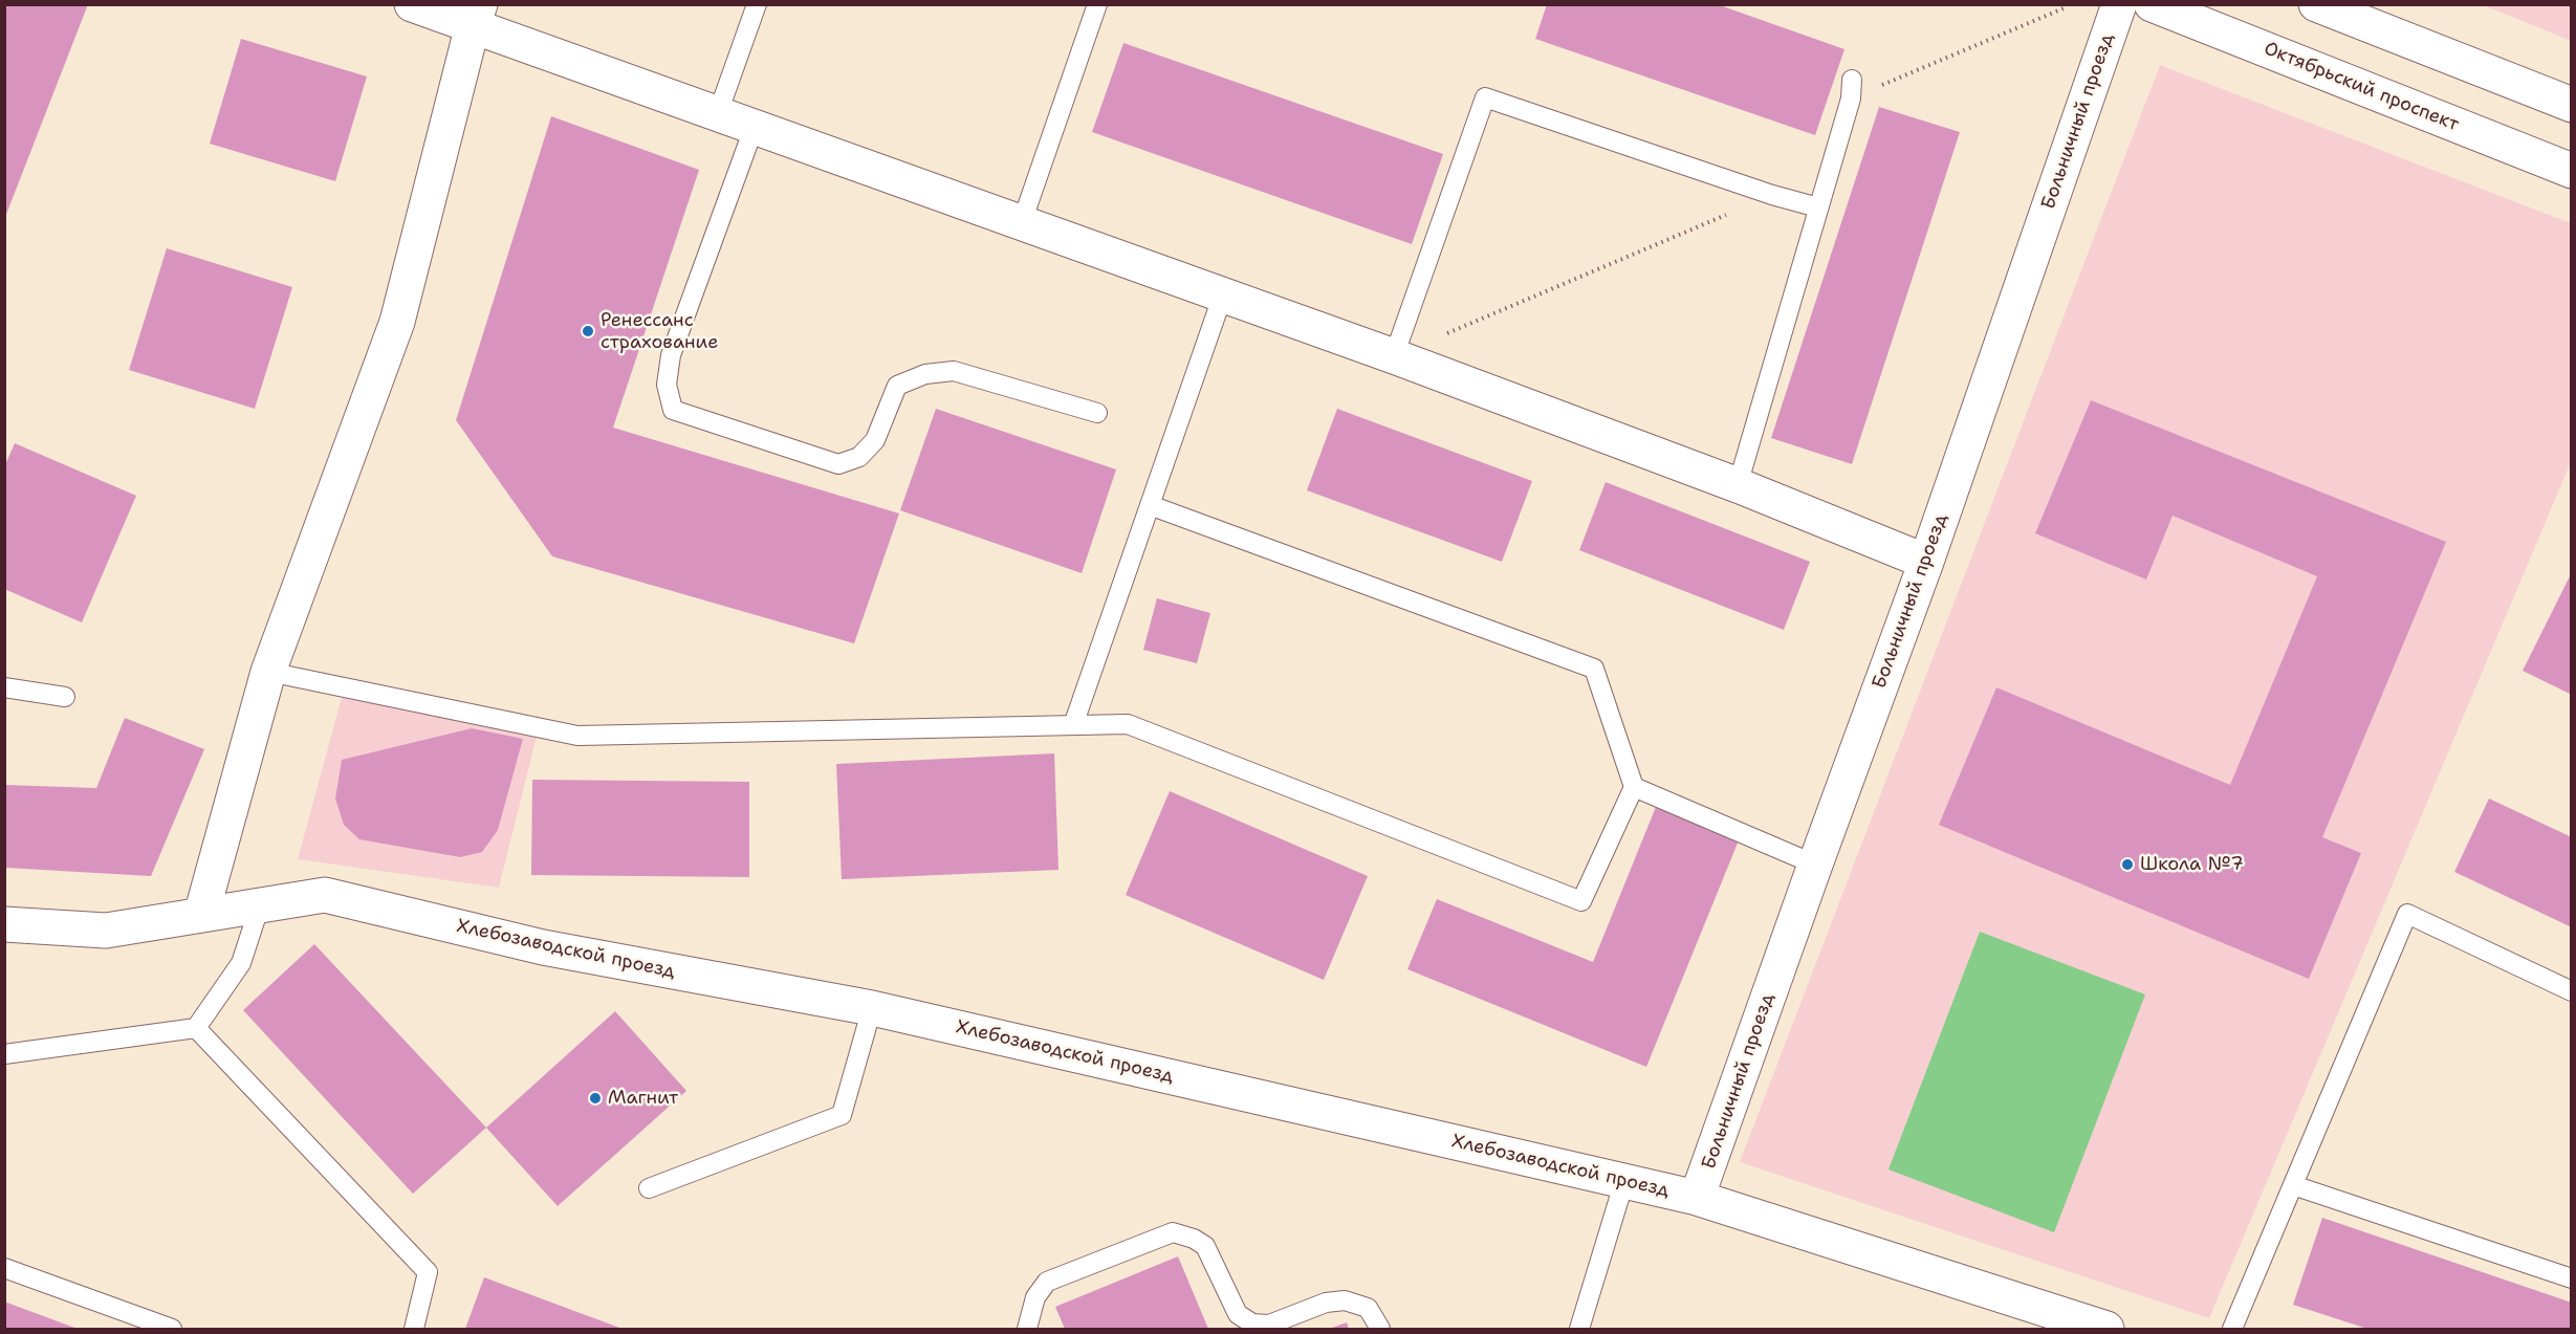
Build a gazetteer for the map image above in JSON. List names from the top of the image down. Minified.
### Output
{"streets":{"street":["Октябрьский проспект","Больничный проезд","Хлебозаводской проезд"]},"crossings":[["Больничный проезд","Хлебозаводской проезд"]],"places":["Ренессанс страхование","Школа №7","Магнит"]}
